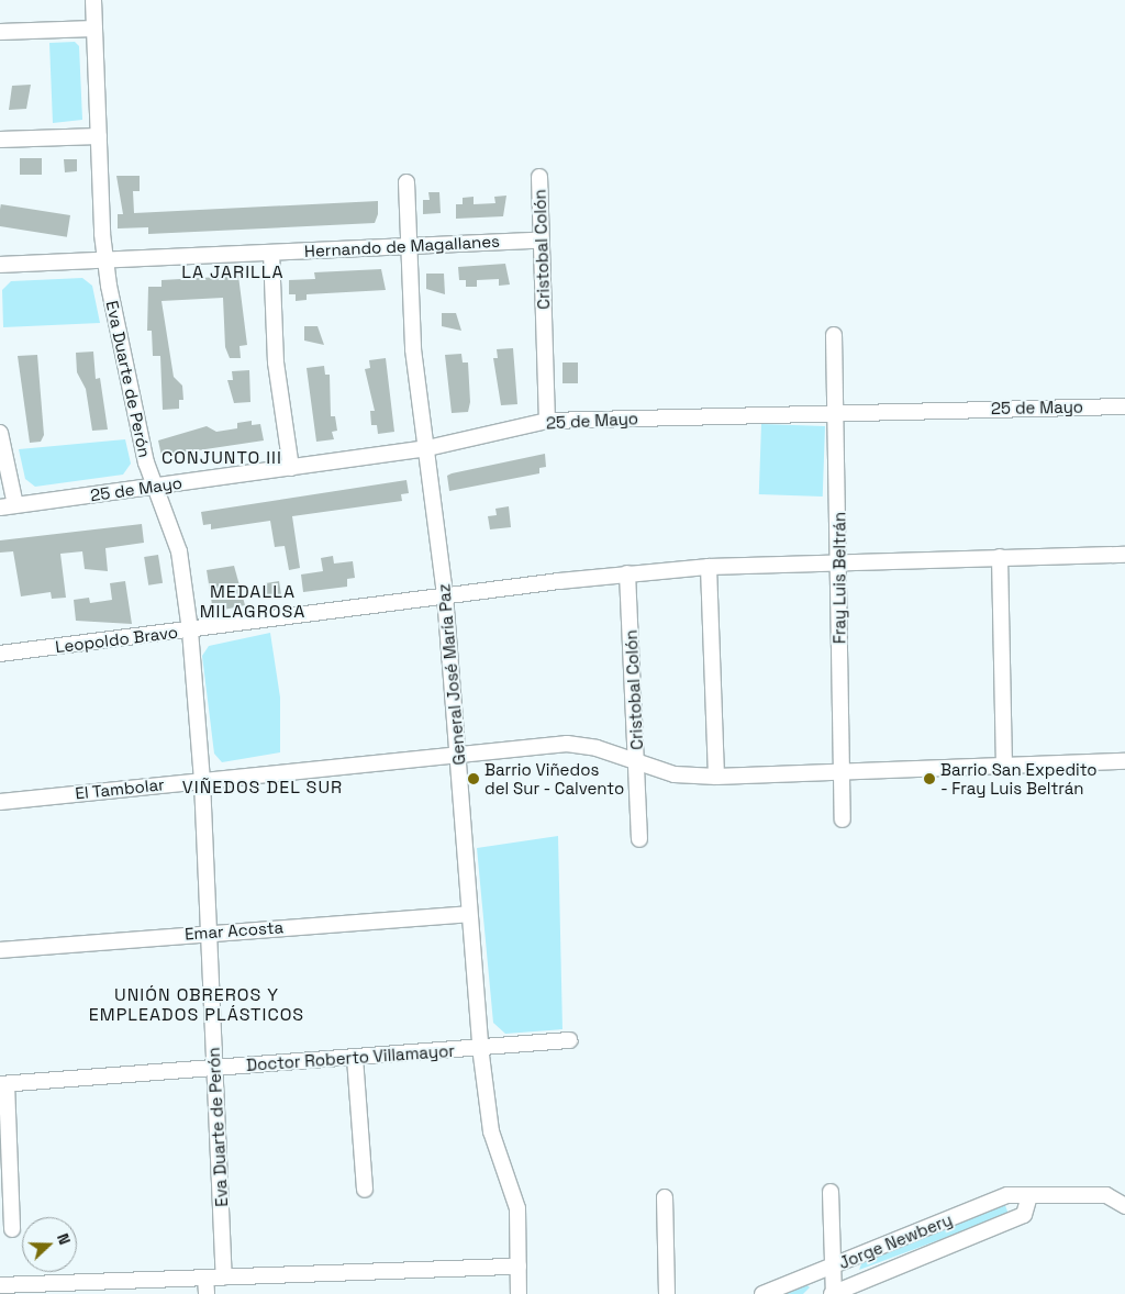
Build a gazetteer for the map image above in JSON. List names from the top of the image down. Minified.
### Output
{"streets":{"street":["Hernando de Magallanes","Cristobal Colón","Eva Duarte de Perón","25 de Mayo","Fray Luis Beltrán","Leopoldo Bravo","General José María Paz","El Tambolar","Emar Acosta","Doctor Roberto Villamayor","Jorge Newbery"]},"crossings":[["Hernando de Magallanes","Cristobal Colón"],["Hernando de Magallanes","Eva Duarte de Perón"],["Hernando de Magallanes","General José María Paz"],["Cristobal Colón","25 de Mayo"],["Cristobal Colón","Leopoldo Bravo"],["Cristobal Colón","El Tambolar"],["Eva Duarte de Perón","25 de Mayo"],["Eva Duarte de Perón","Leopoldo Bravo"],["Eva Duarte de Perón","El Tambolar"],["Eva Duarte de Perón","Emar Acosta"],["Eva Duarte de Perón","Doctor Roberto Villamayor"],["25 de Mayo","Fray Luis Beltrán"],["25 de Mayo","General José María Paz"],["Fray Luis Beltrán","Leopoldo Bravo"],["Fray Luis Beltrán","El Tambolar"],["Leopoldo Bravo","General José María Paz"],["General José María Paz","El Tambolar"],["General José María Paz","Emar Acosta"],["General José María Paz","Doctor Roberto Villamayor"]],"districts":["LA JARILLA","CONJUNTO III","MEDALLA MILAGROSA","VIÑEDOS DEL SUR","UNIÓN OBREROS Y EMPLEADOS PLÁSTICOS"],"places":["Barrio Viñedos del Sur - Calvento","Barrio San Expedito - Fray Luis Beltrán"],"north":"right"}
